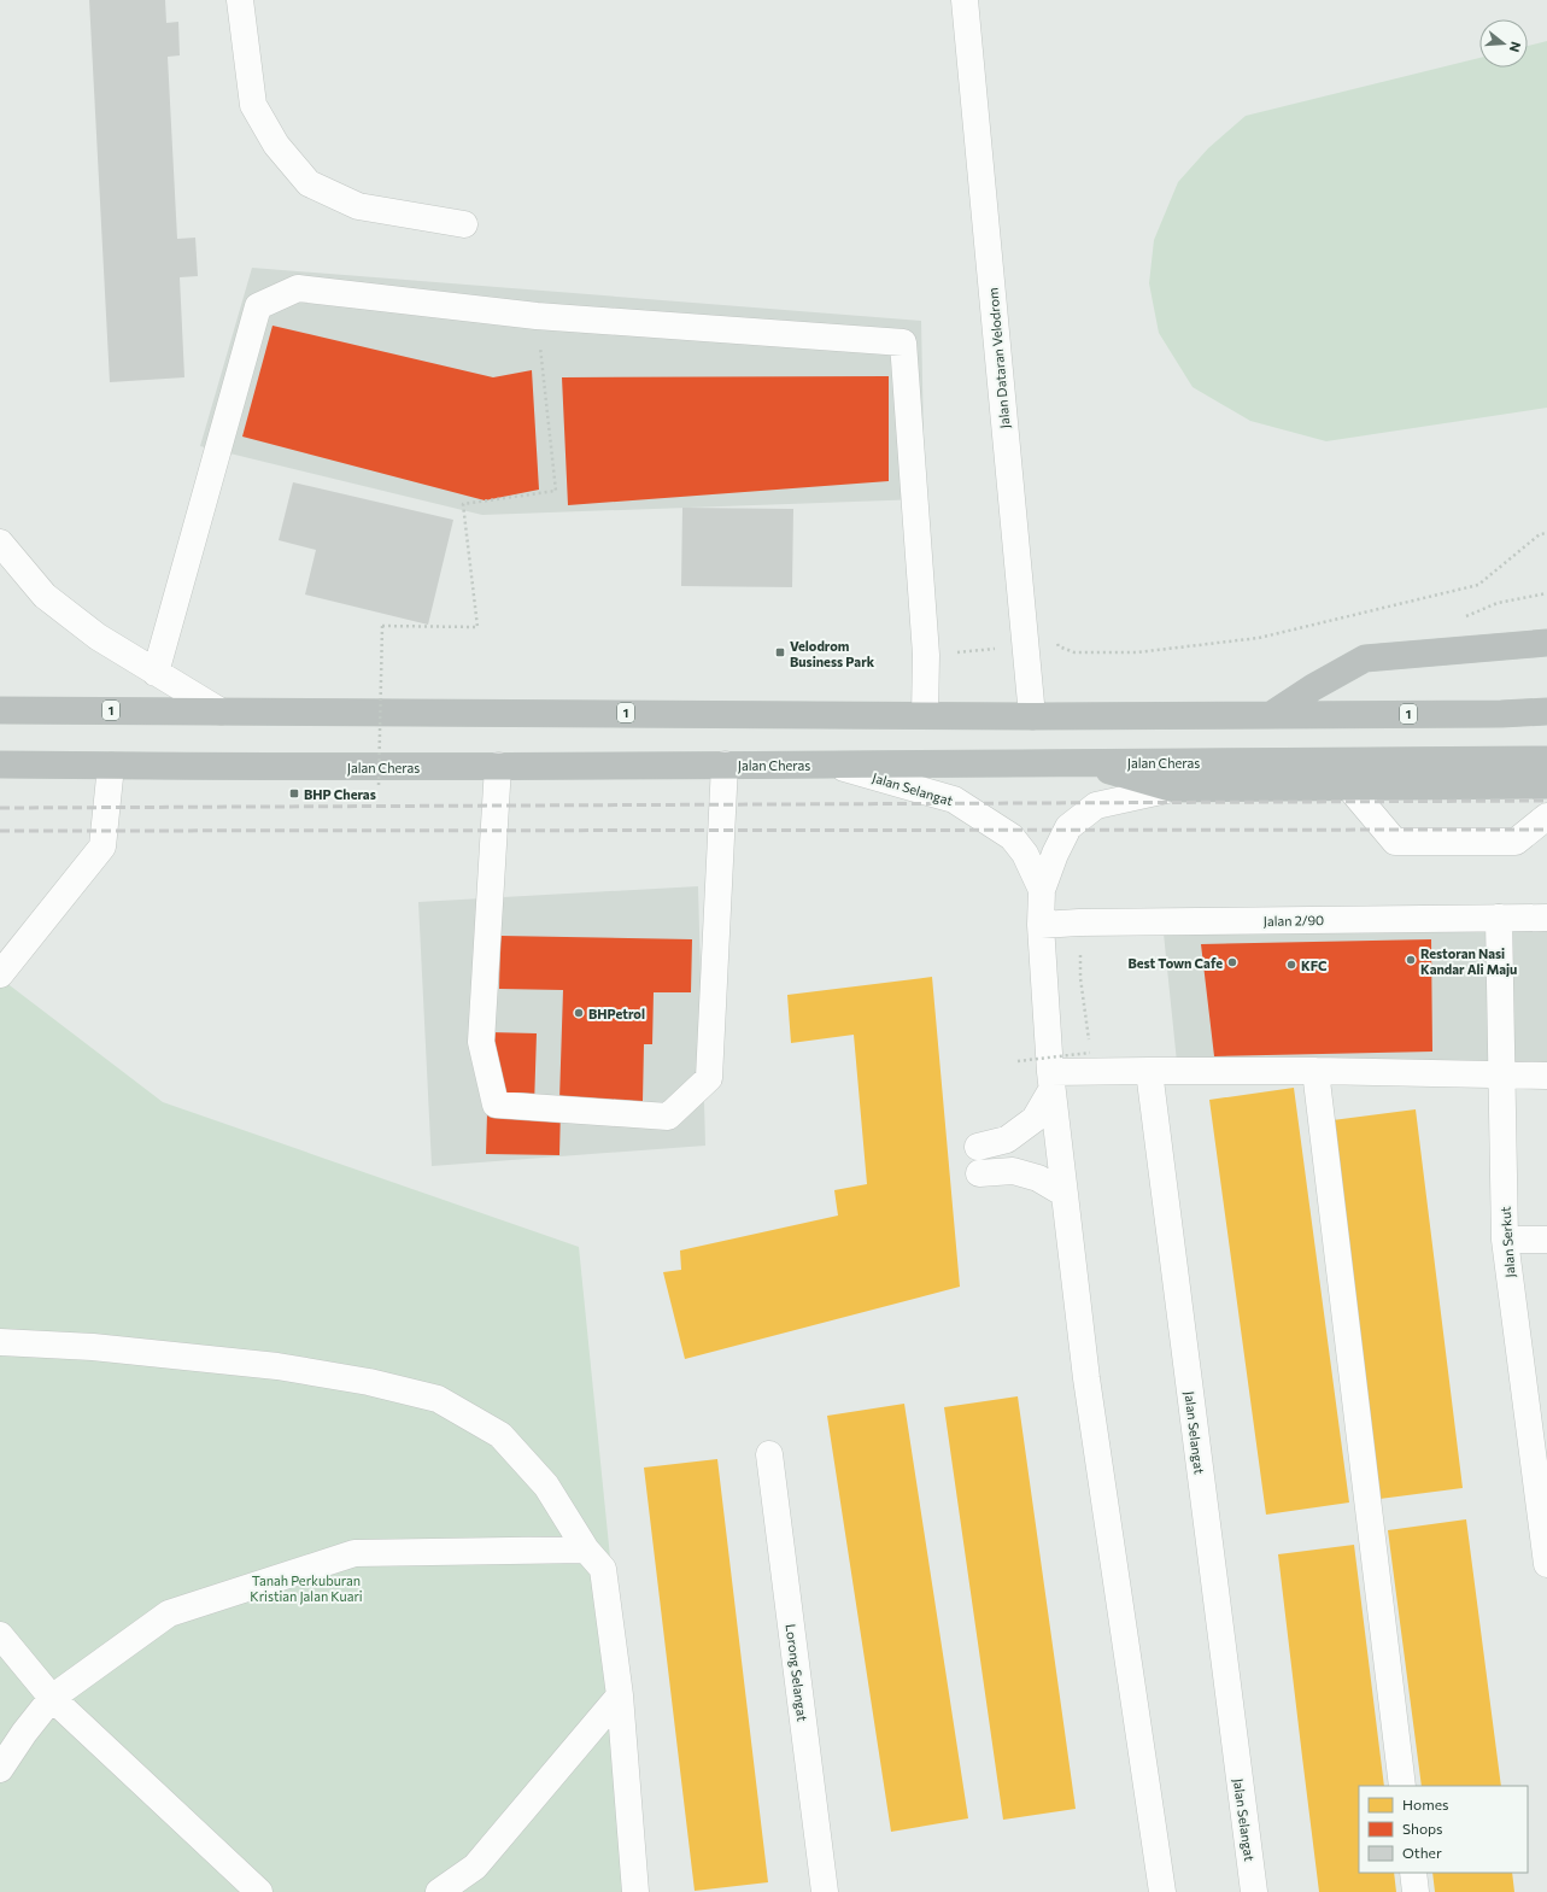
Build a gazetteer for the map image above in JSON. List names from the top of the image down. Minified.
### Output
{"streets":{"highway":["1","Jalan Cheras"],"street":["Jalan Dataran Velodrom","Jalan Selangat","Jalan 2/90","Jalan Serkut","Lorong Selangat"]},"crossings":[["Jalan Dataran Velodrom","1"],["Jalan Cheras","Jalan Selangat"],["Jalan Selangat","Jalan 2/90"],["Jalan 2/90","Jalan Serkut"]],"parks":["Tanah Perkuburan Kristian Jalan Kuari"],"places":{"transit":["Velodrom Business Park","BHP Cheras"],"other":["Restoran Nasi Kandar Ali Maju","Best Town Cafe","KFC","BHPetrol"]},"legend":["Homes","Shops","Other"],"north":"right"}
